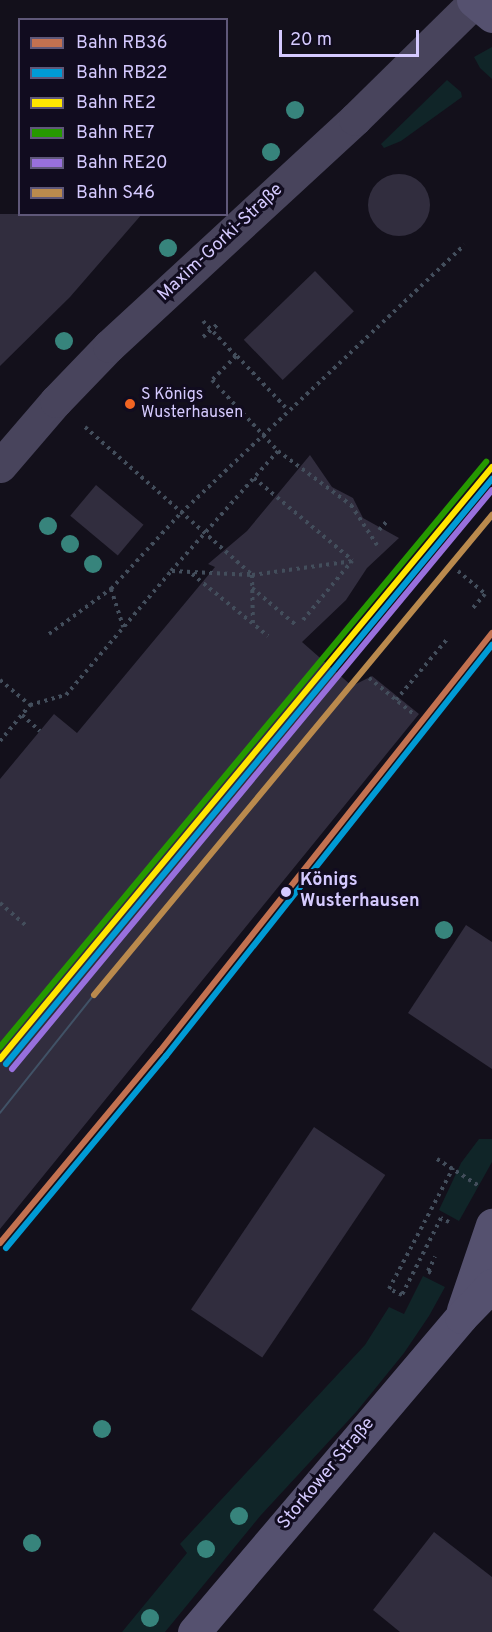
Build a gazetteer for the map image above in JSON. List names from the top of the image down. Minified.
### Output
{"streets":{"main road":["Storkower Straße"],"street":["Maxim-Gorki-Straße"]},"places":["S Königs Wusterhausen","Königs Wusterhausen"],"lines":["rail line RE7","rail line RE2","rail line RB22","rail line RE20","rail line S46","rail line RB36"],"legend":["Bahn RB36","Bahn RB22","Bahn RE2","Bahn RE7","Bahn RE20","Bahn S46"],"scale_bar":"20 m"}
